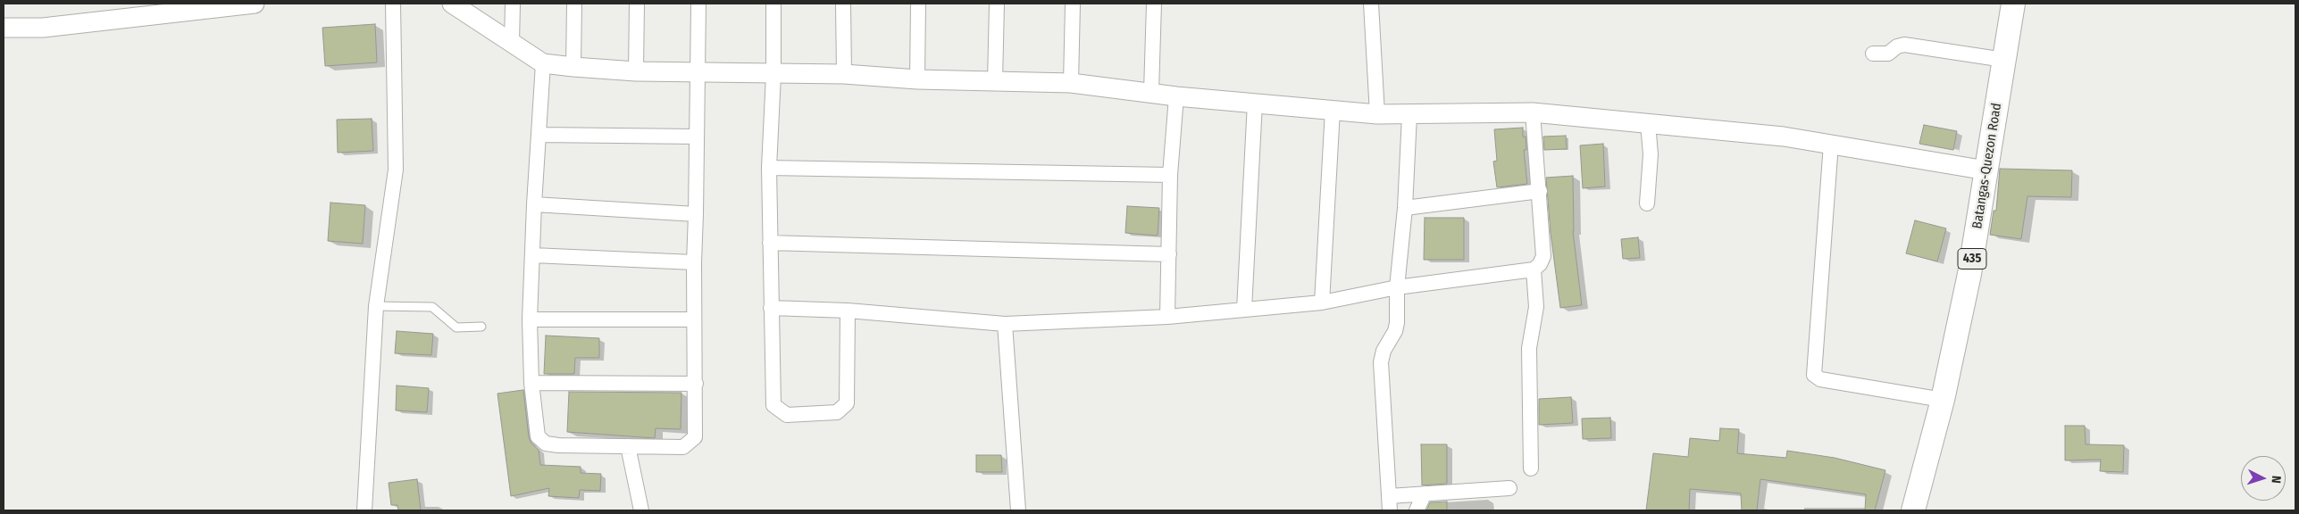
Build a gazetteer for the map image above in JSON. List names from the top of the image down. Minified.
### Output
{"streets":{"main road":["Batangas-Quezon Road","435"]},"north":"right"}
